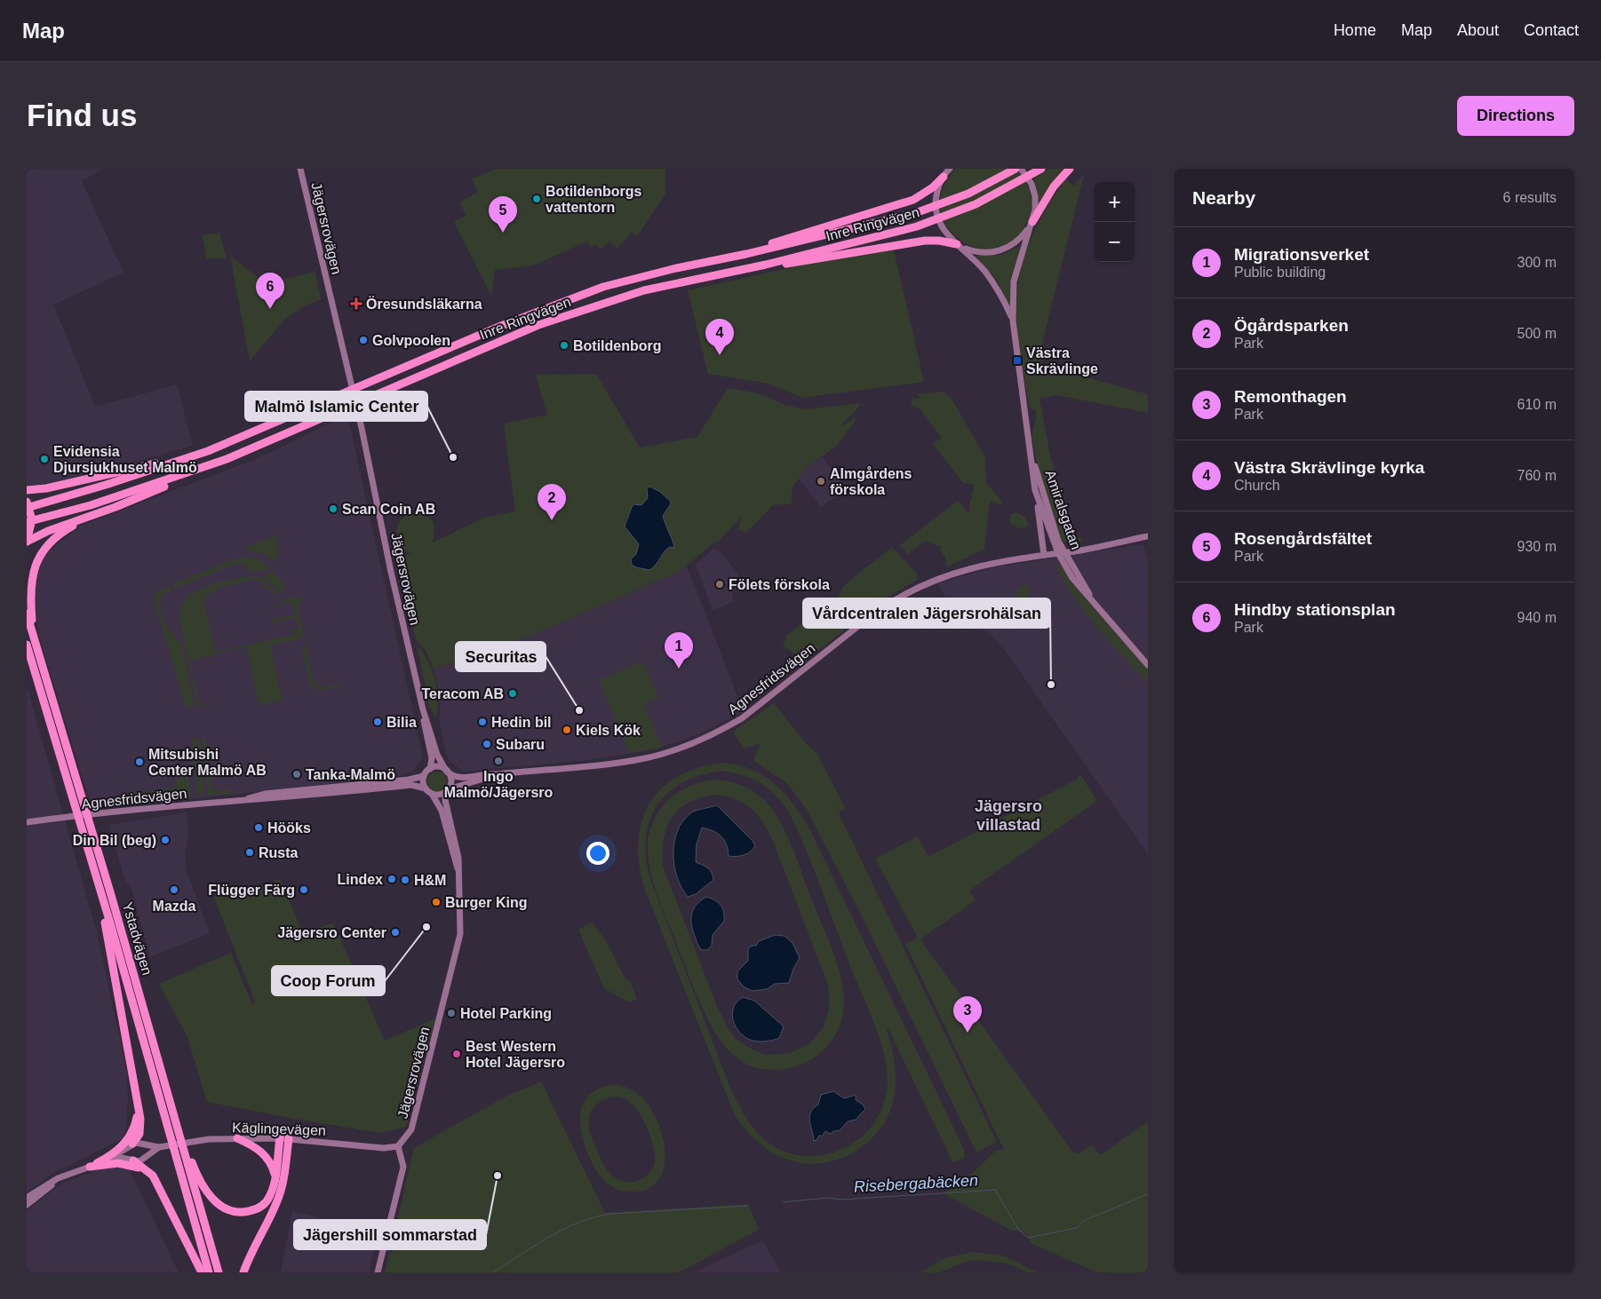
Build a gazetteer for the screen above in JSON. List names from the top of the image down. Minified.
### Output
{"streets":{"highway":["Inre Ringvägen","Ystadvägen"],"main road":["Jägersrovägen","Amiralsgatan","Agnesfridsvägen","Käglingevägen"]},"crossings":[["Jägersrovägen","Agnesfridsvägen"],["Jägersrovägen","Käglingevägen"],["Amiralsgatan","Agnesfridsvägen"]],"districts":["Jägersro villastad"],"water":["Risebergabäcken"],"places":{"other":["Botildenborgs vattentorn","Golvpoolen","Botildenborg","Malmö Islamic Center","Evidensia Djursjukhuset Malmö","Almgårdens förskola","Scan Coin AB","Fölets förskola","Vårdcentralen Jägersrohälsan","Teracom AB","Securitas","Bilia","Hedin bil","Kiels Kök","Subaru","Ingo Malmö/Jägersro","Mitsubishi Center Malmö AB","Tanka-Malmö","Hööks","Din Bil (beg)","Rusta","Lindex","H&M","Mazda","Flügger Färg","Burger King","Coop Forum","Jägersro Center","Hotel Parking","Best Western Hotel Jägersro","Jägershill sommarstad"],"health":["Öresundsläkarna"],"transit":["Västra Skrävlinge"]},"page":{"header":"Map","nav":["Home","Map","About","Contact"],"buttons":"Directions","title":"Find us","heading":["Nearby","6 results"],"map_buttons":["+","−"],"pins":["5","6","4","2","1","3"],"list":[{"mark":"1","name":"Migrationsverket","note":"Public building","value":"300 m"},{"mark":"2","name":"Ögårdsparken","note":"Park","value":"500 m"},{"mark":"3","name":"Remonthagen","note":"Park","value":"610 m"},{"mark":"4","name":"Västra Skrävlinge kyrka","note":"Church","value":"760 m"},{"mark":"5","name":"Rosengårdsfältet","note":"Park","value":"930 m"},{"mark":"6","name":"Hindby stationsplan","note":"Park","value":"940 m"}]}}
